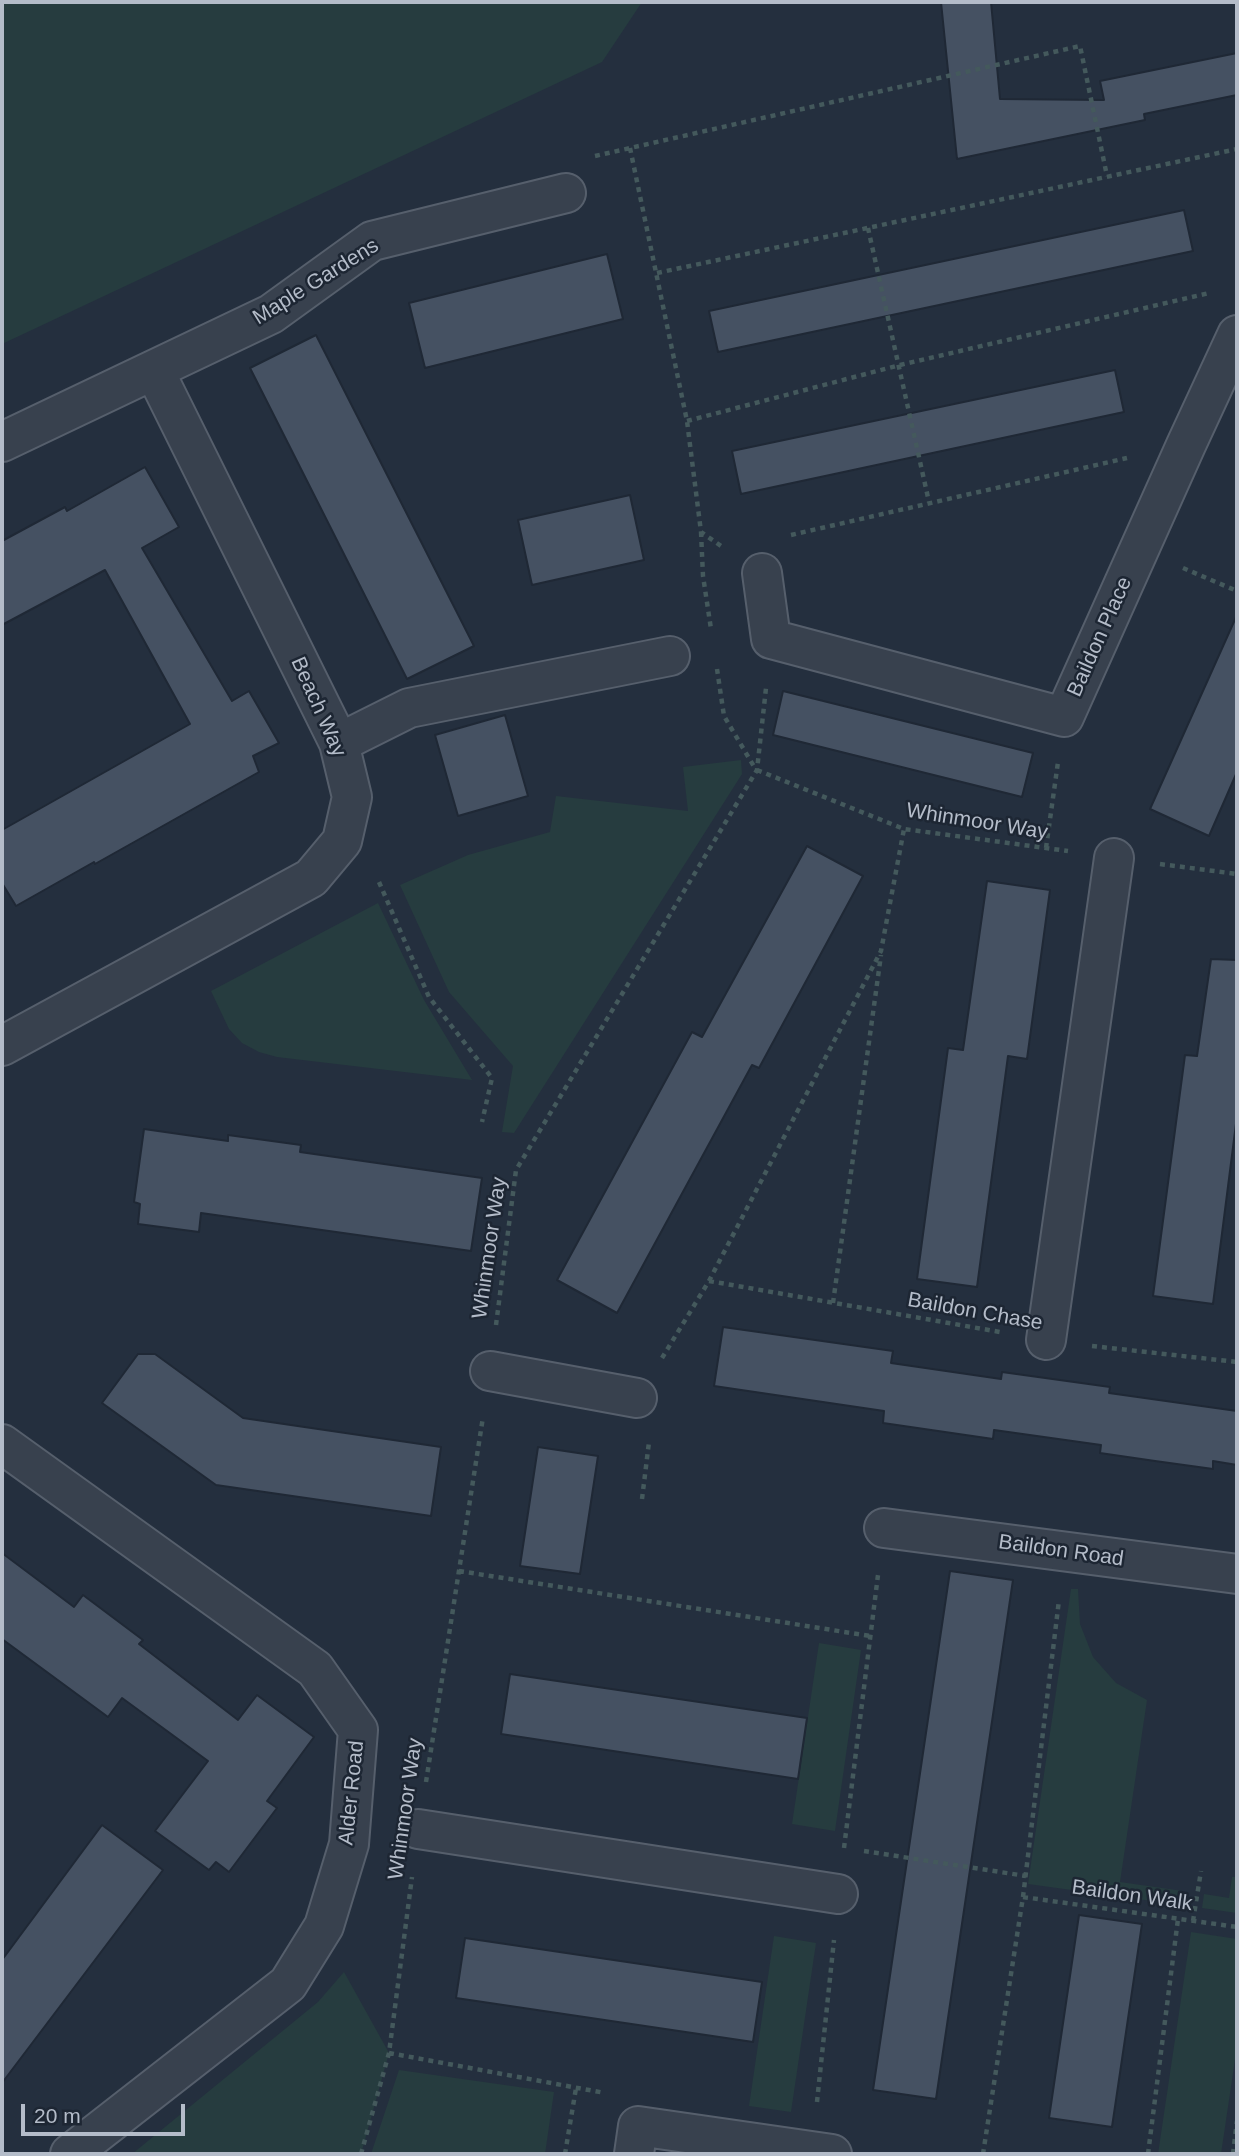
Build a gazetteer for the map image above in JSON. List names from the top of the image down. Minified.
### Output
{"streets":{"street":["Maple Gardens","Baildon Place","Beach Way","Baildon Road","Alder Road"],"path":["Whinmoor Way","Baildon Chase","Baildon Walk"]},"crossings":[["Maple Gardens","Beach Way"]],"scale_bar":"20 m"}
